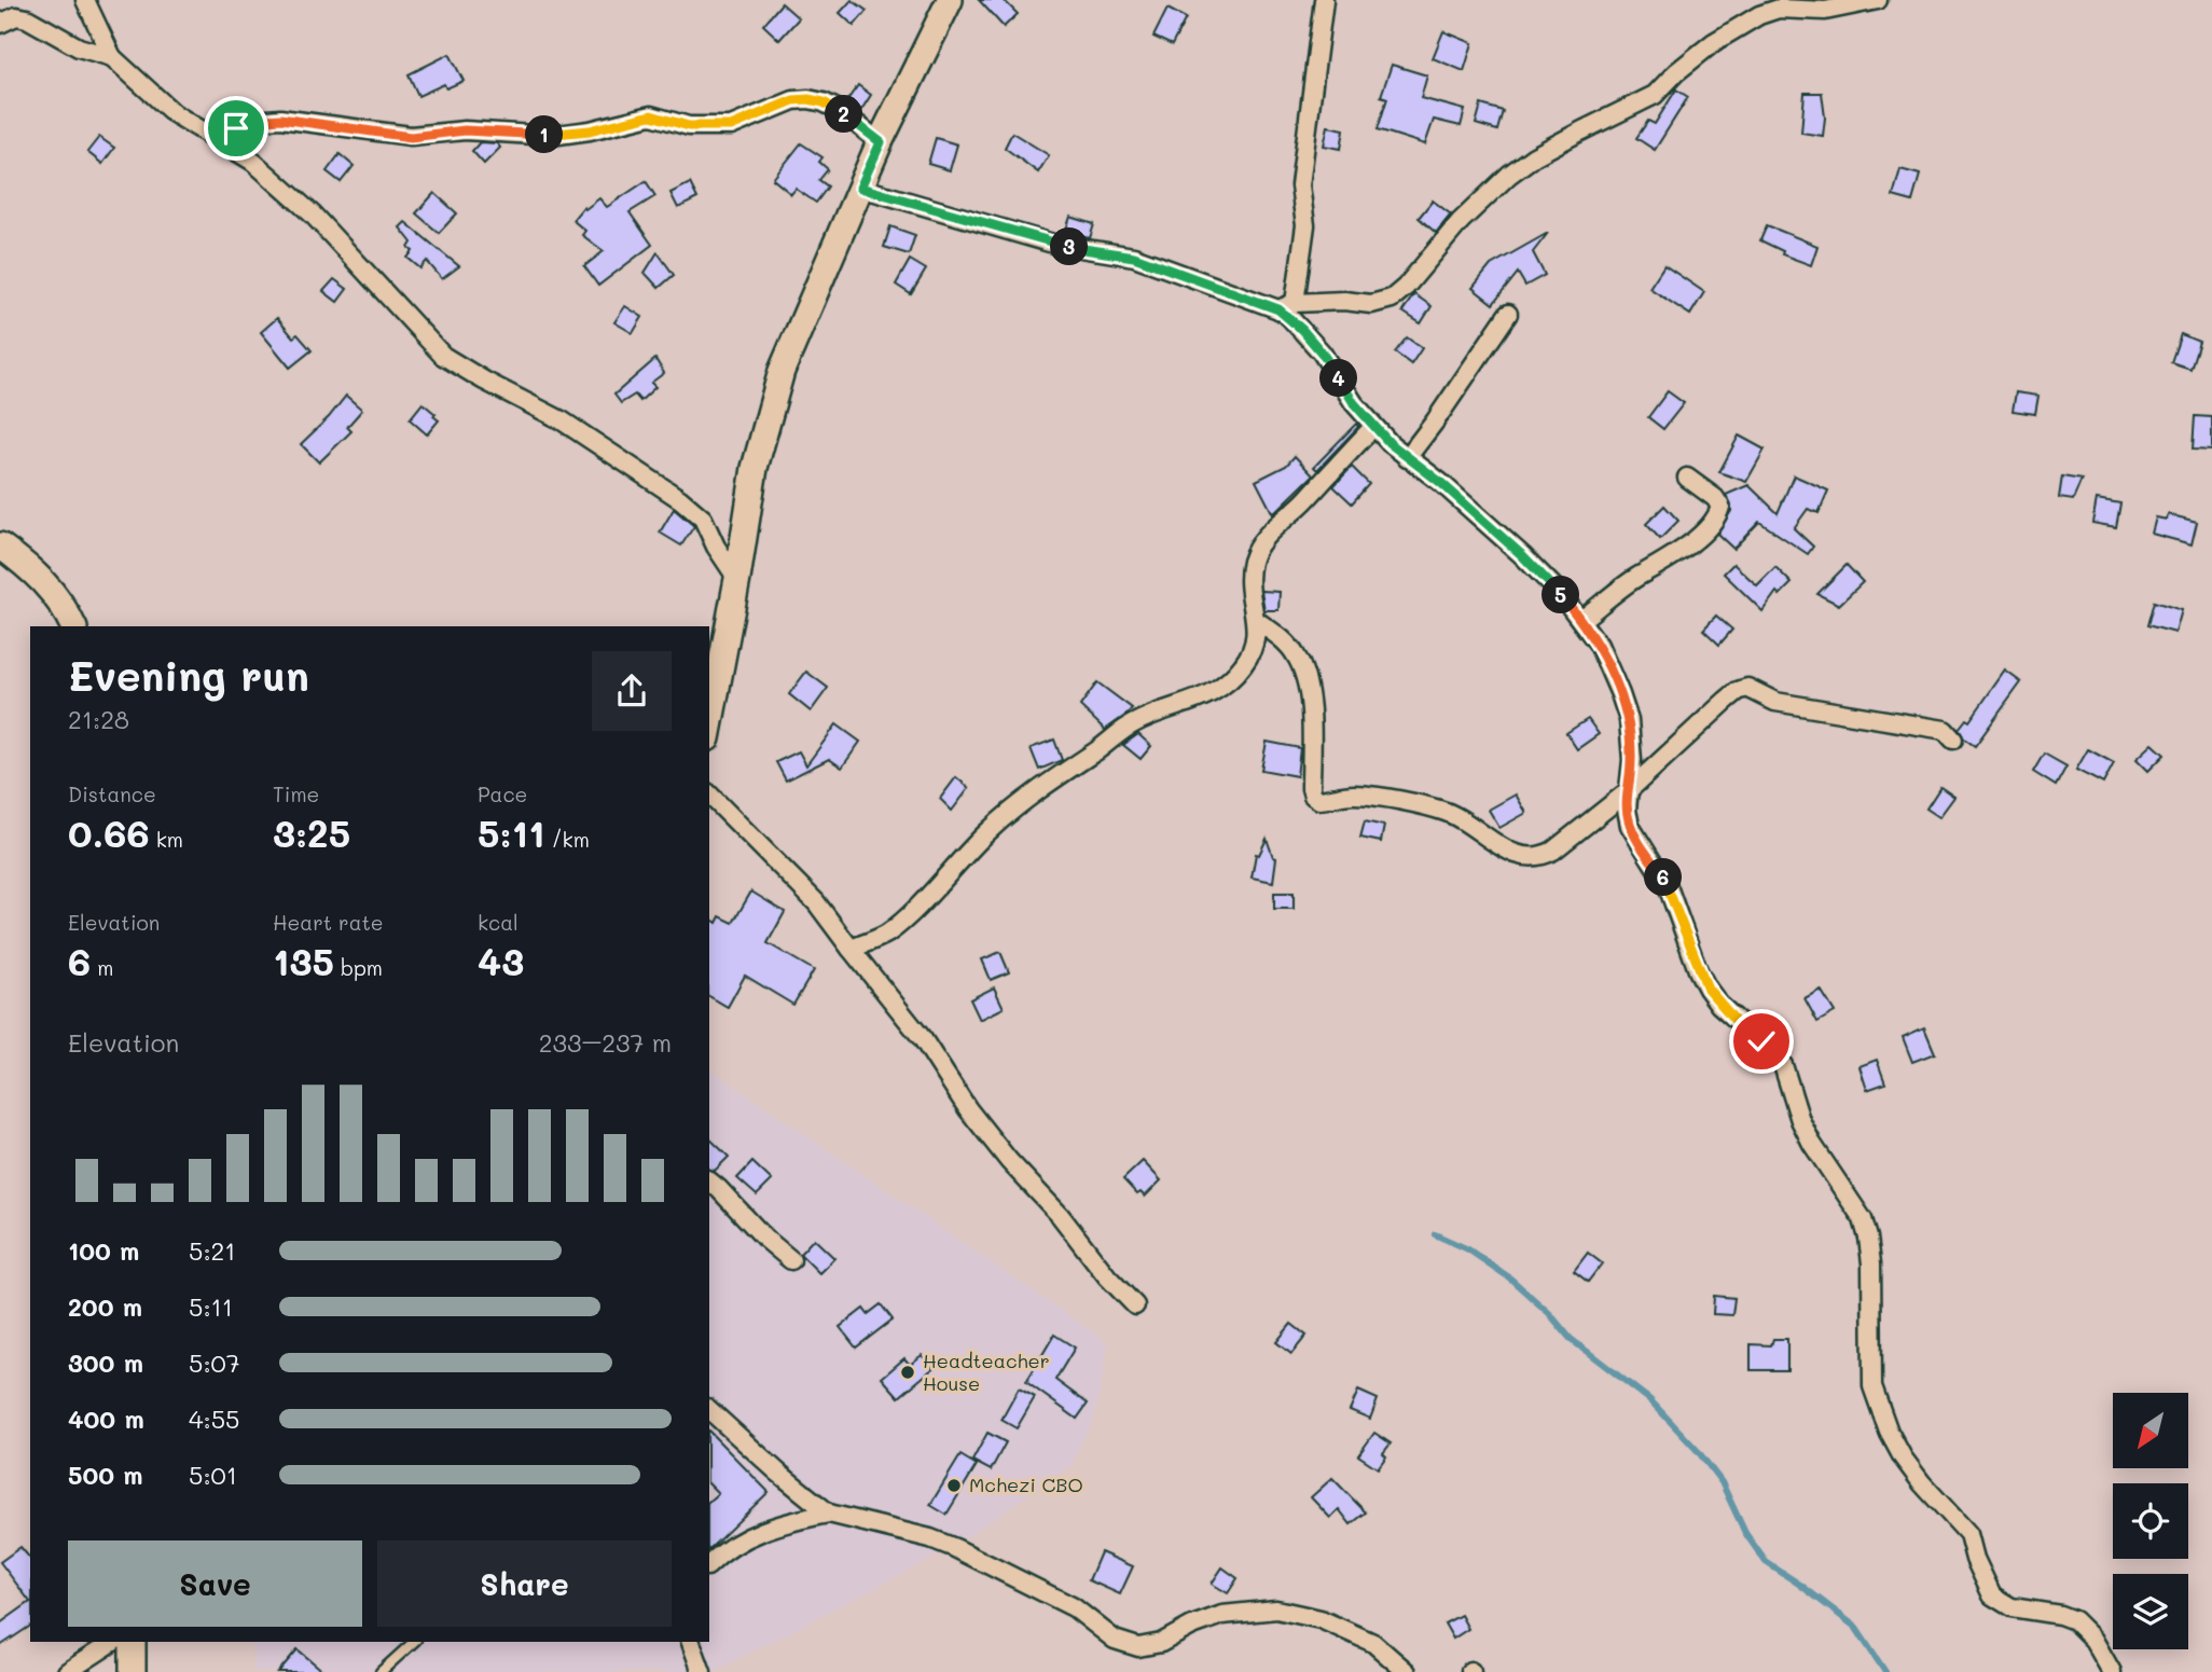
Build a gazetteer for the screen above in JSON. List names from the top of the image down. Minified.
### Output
{"places":["Headteacher House","Mchezi CBO"],"north":"bottom left","page":{"pins":["2","1","3","4","5","6"],"heading":["Evening run","21:28"],"stats":[["Distance","0.66 km"],["Time","3:25"],["Pace","5:11 /km"],["Elevation","6 m"],["Heart rate","135 bpm"],["kcal","43"]],"chart":["Elevation","233–237 m"],"list":[{"name":"100 m","note":"5:21"},{"name":"200 m","note":"5:11"},{"name":"300 m","note":"5:07"},{"name":"400 m","note":"4:55"},{"name":"500 m","note":"5:01"}],"buttons":["Save","Share"]}}
